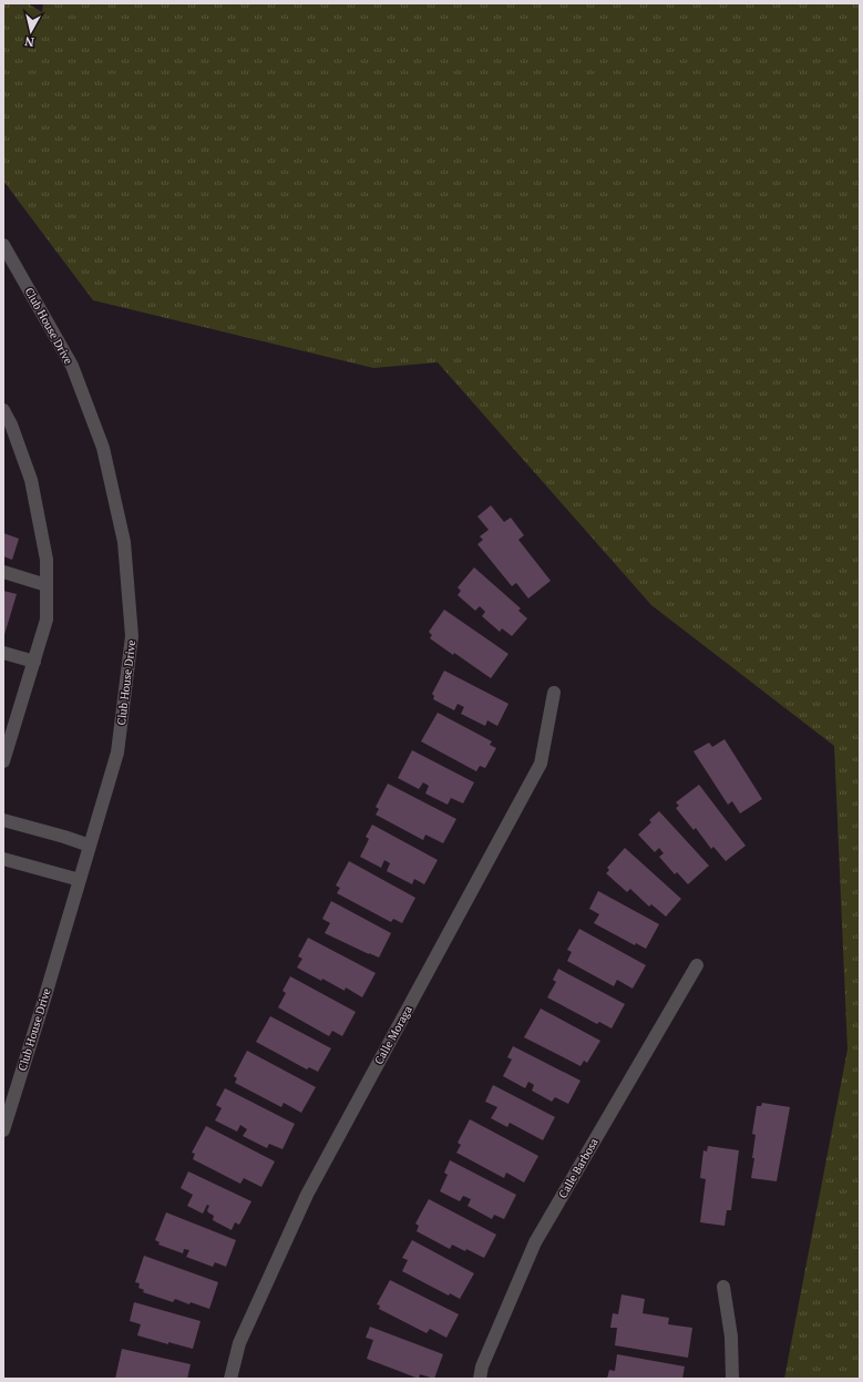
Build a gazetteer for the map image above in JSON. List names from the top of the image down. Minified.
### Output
{"streets":{"street":["Club House Drive","Calle Moraga","Calle Barbosa"]},"north":"bottom"}
